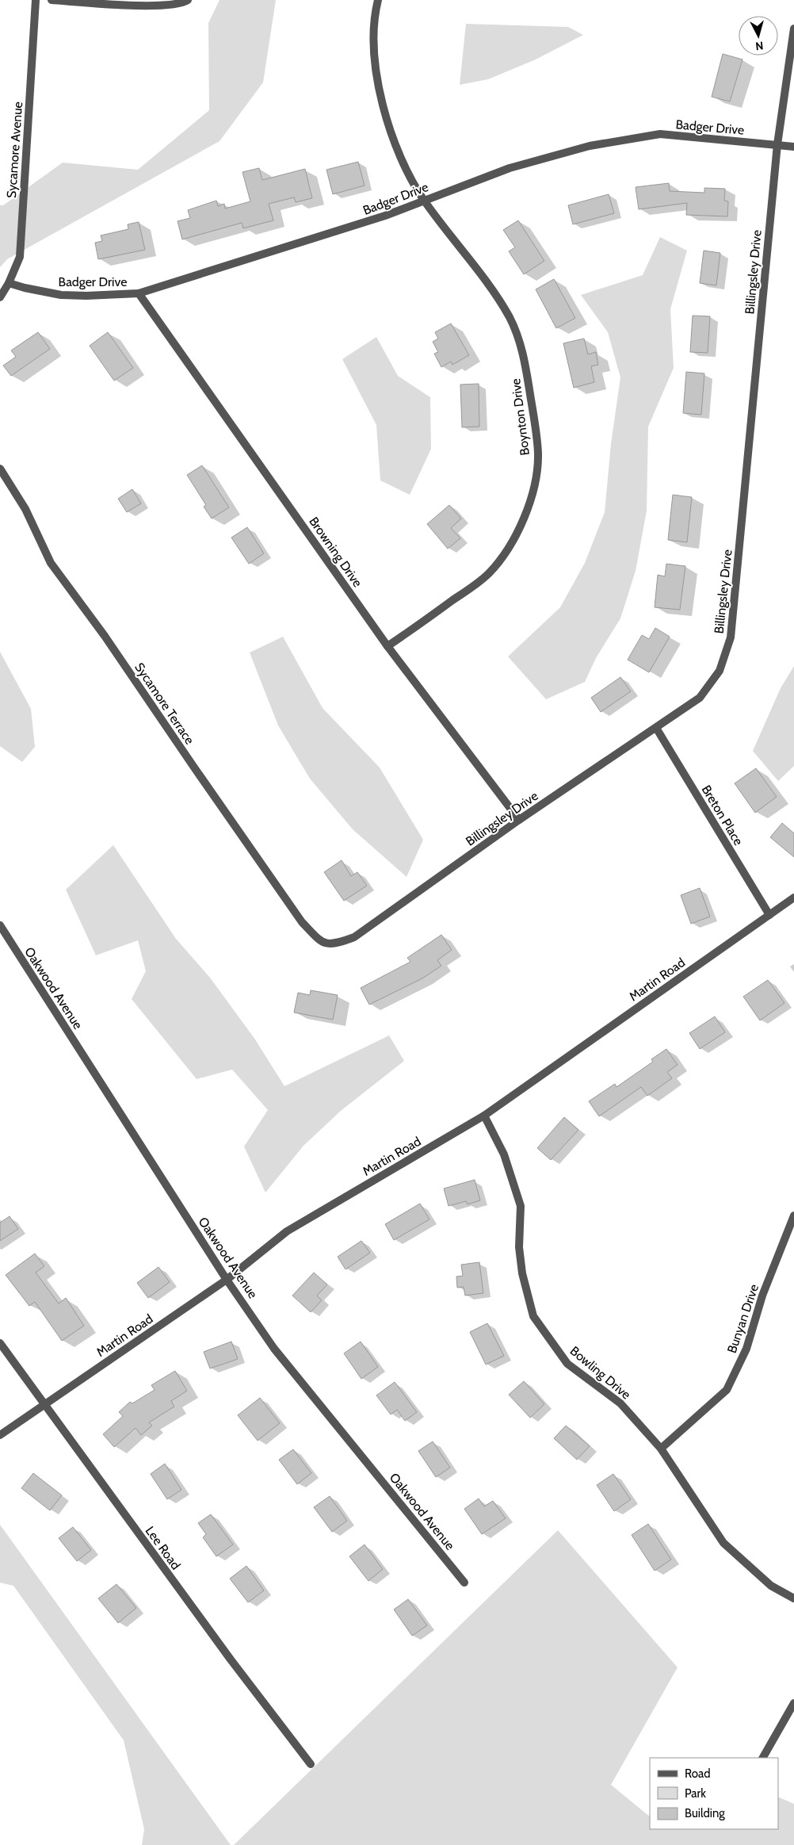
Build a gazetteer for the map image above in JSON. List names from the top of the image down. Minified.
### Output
{"streets":{"street":["Badger Drive","Sycamore Avenue","Billingsley Drive","Boynton Drive","Browning Drive","Sycamore Terrace","Breton Place","Martin Road","Oakwood Avenue","Bunyan Drive","Bowling Drive","Lee Road"]},"crossings":[["Badger Drive","Sycamore Avenue"],["Badger Drive","Billingsley Drive"],["Badger Drive","Boynton Drive"],["Badger Drive","Browning Drive"],["Billingsley Drive","Browning Drive"],["Billingsley Drive","Sycamore Terrace"],["Billingsley Drive","Breton Place"],["Boynton Drive","Browning Drive"],["Breton Place","Martin Road"],["Martin Road","Oakwood Avenue"],["Martin Road","Bowling Drive"],["Martin Road","Lee Road"],["Bunyan Drive","Bowling Drive"]],"legend":["Road","Park","Building"],"north":"bottom"}
